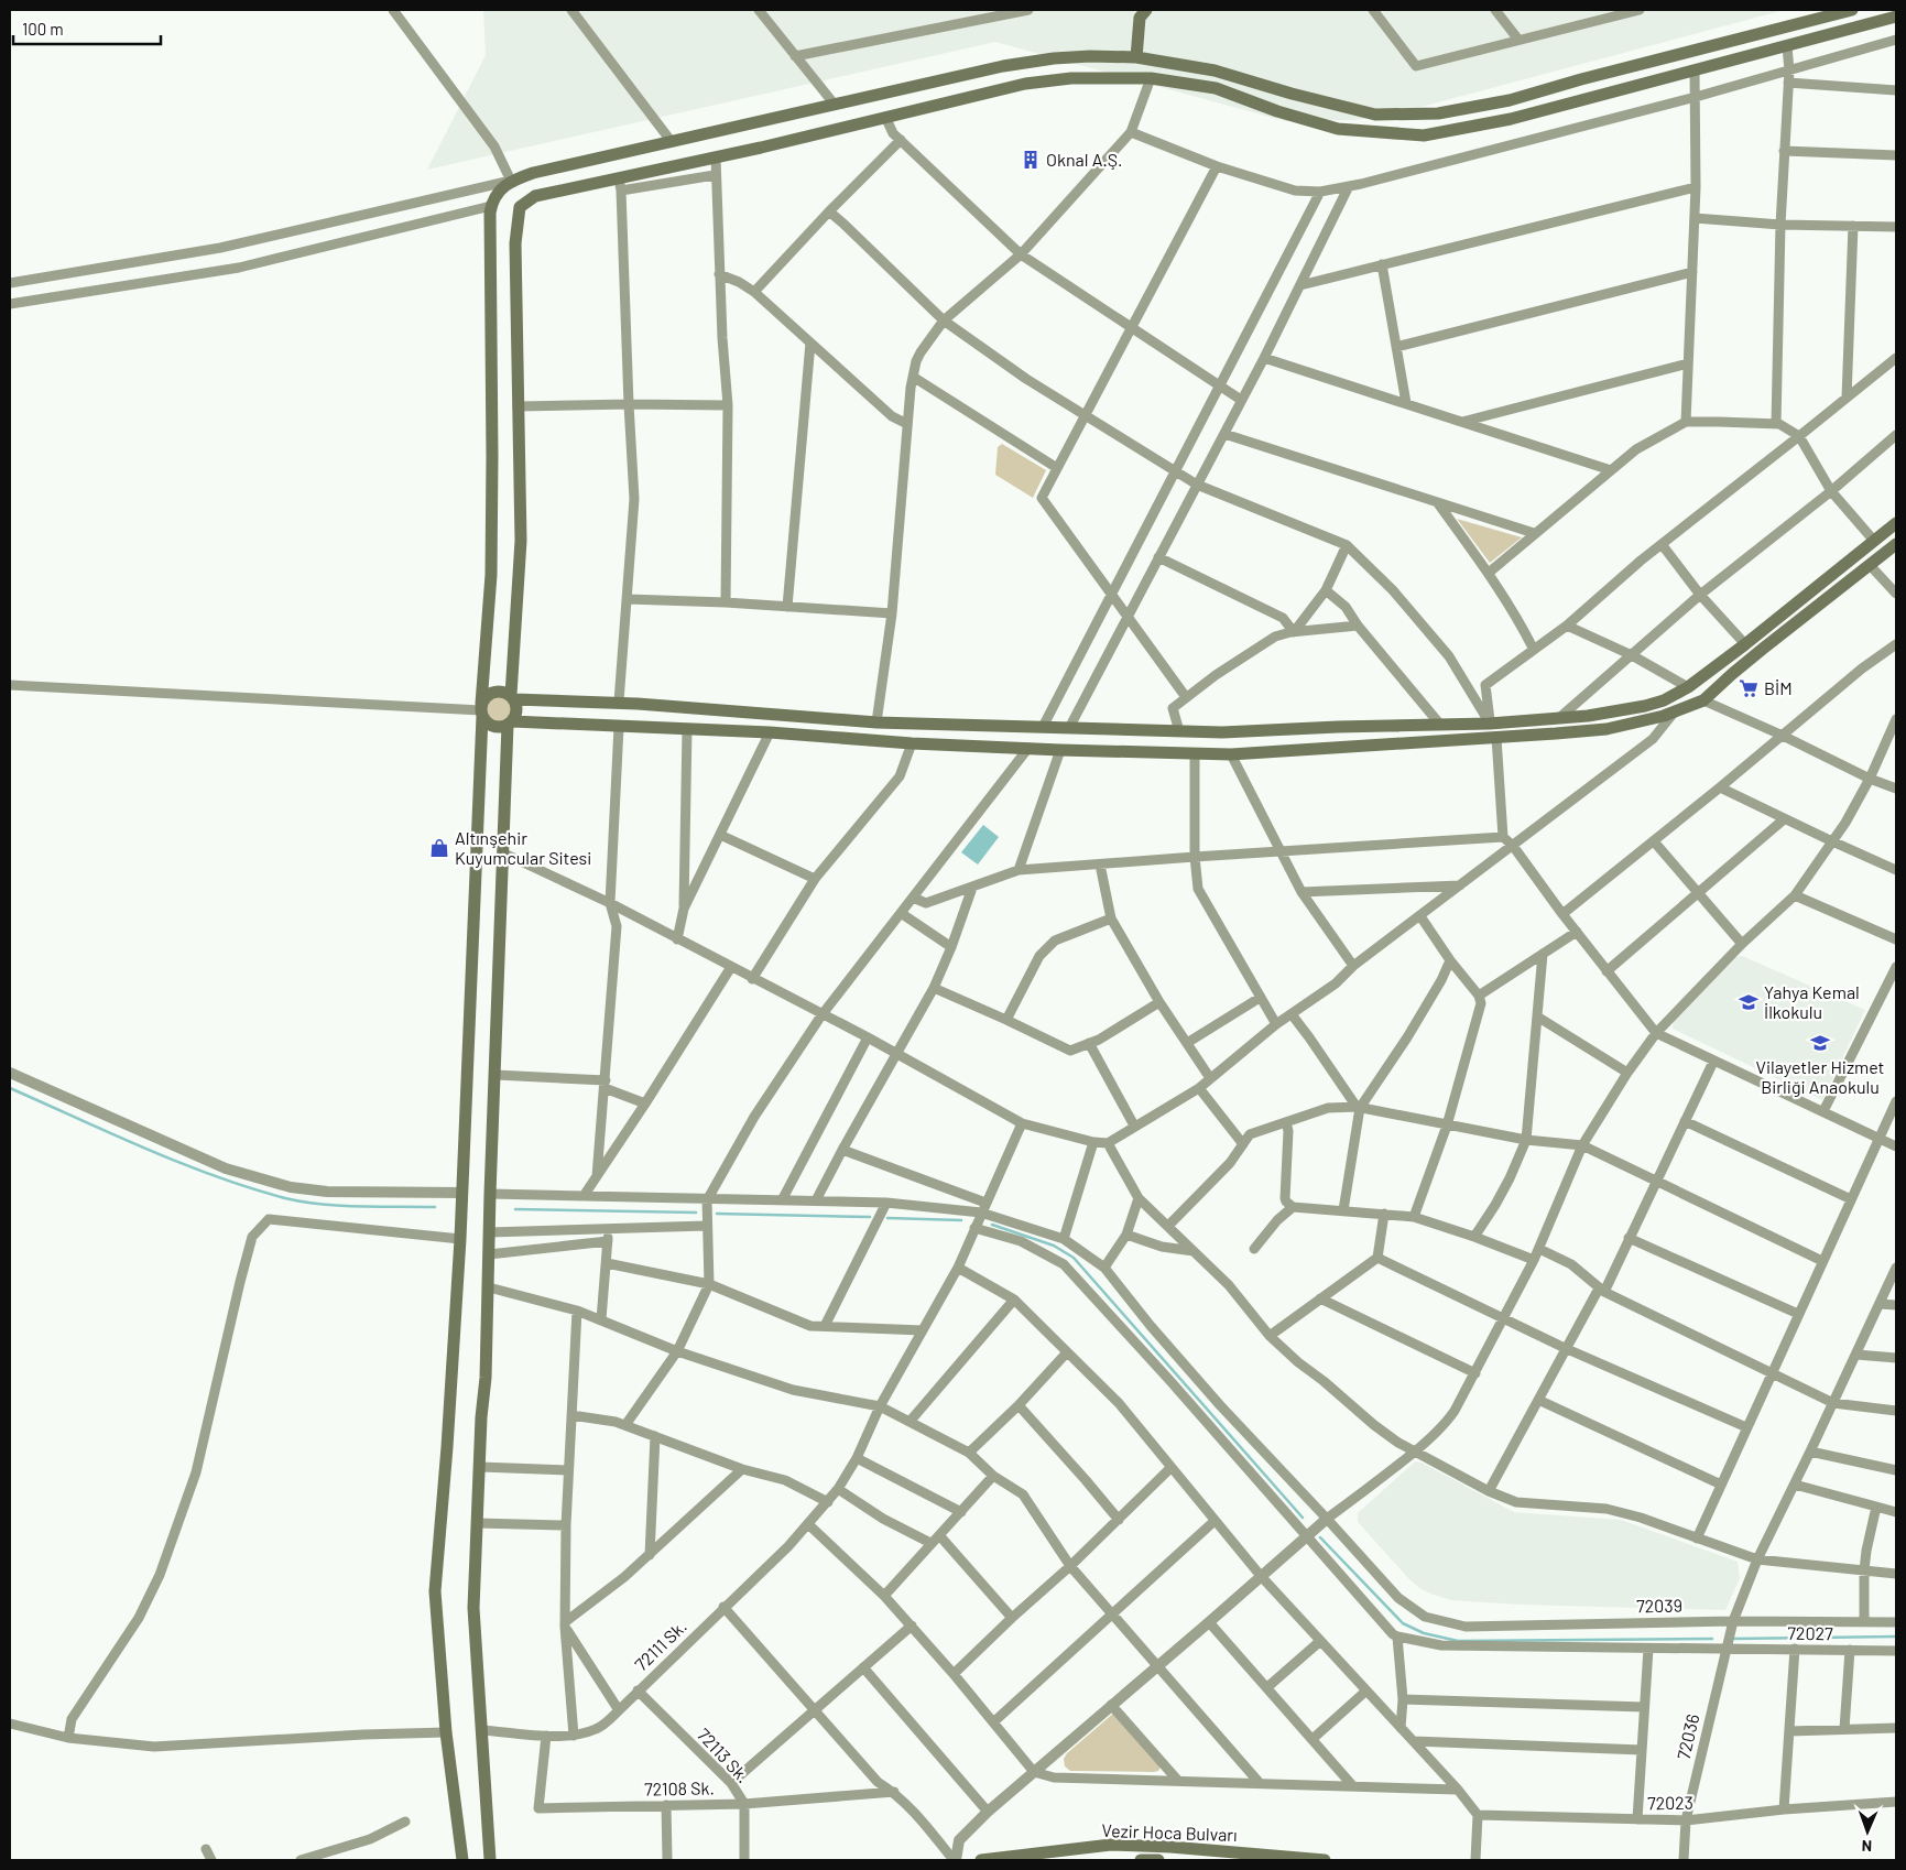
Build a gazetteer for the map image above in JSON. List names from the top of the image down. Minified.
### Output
{"streets":{"main road":["Vezir Hoca Bulvarı"],"street":["72039","72027","72111 Sk.","72036","72113 Sk.","72108 Sk.","72023"]},"crossings":[["72039","72036"],["72027","72036"],["72111 Sk.","72113 Sk."],["72111 Sk.","72108 Sk."],["72036","72023"],["72113 Sk.","72108 Sk."]],"places":{"building":["Oknal A.Ş."],"supermarket":["BİM"],"shop":["Altınşehir Kuyumcular Sitesi"],"school or university":["Yahya Kemal İlkokulu","Vilayetler Hizmet Birliği Anaokulu"]},"scale_bar":"100 m","north":"bottom"}
